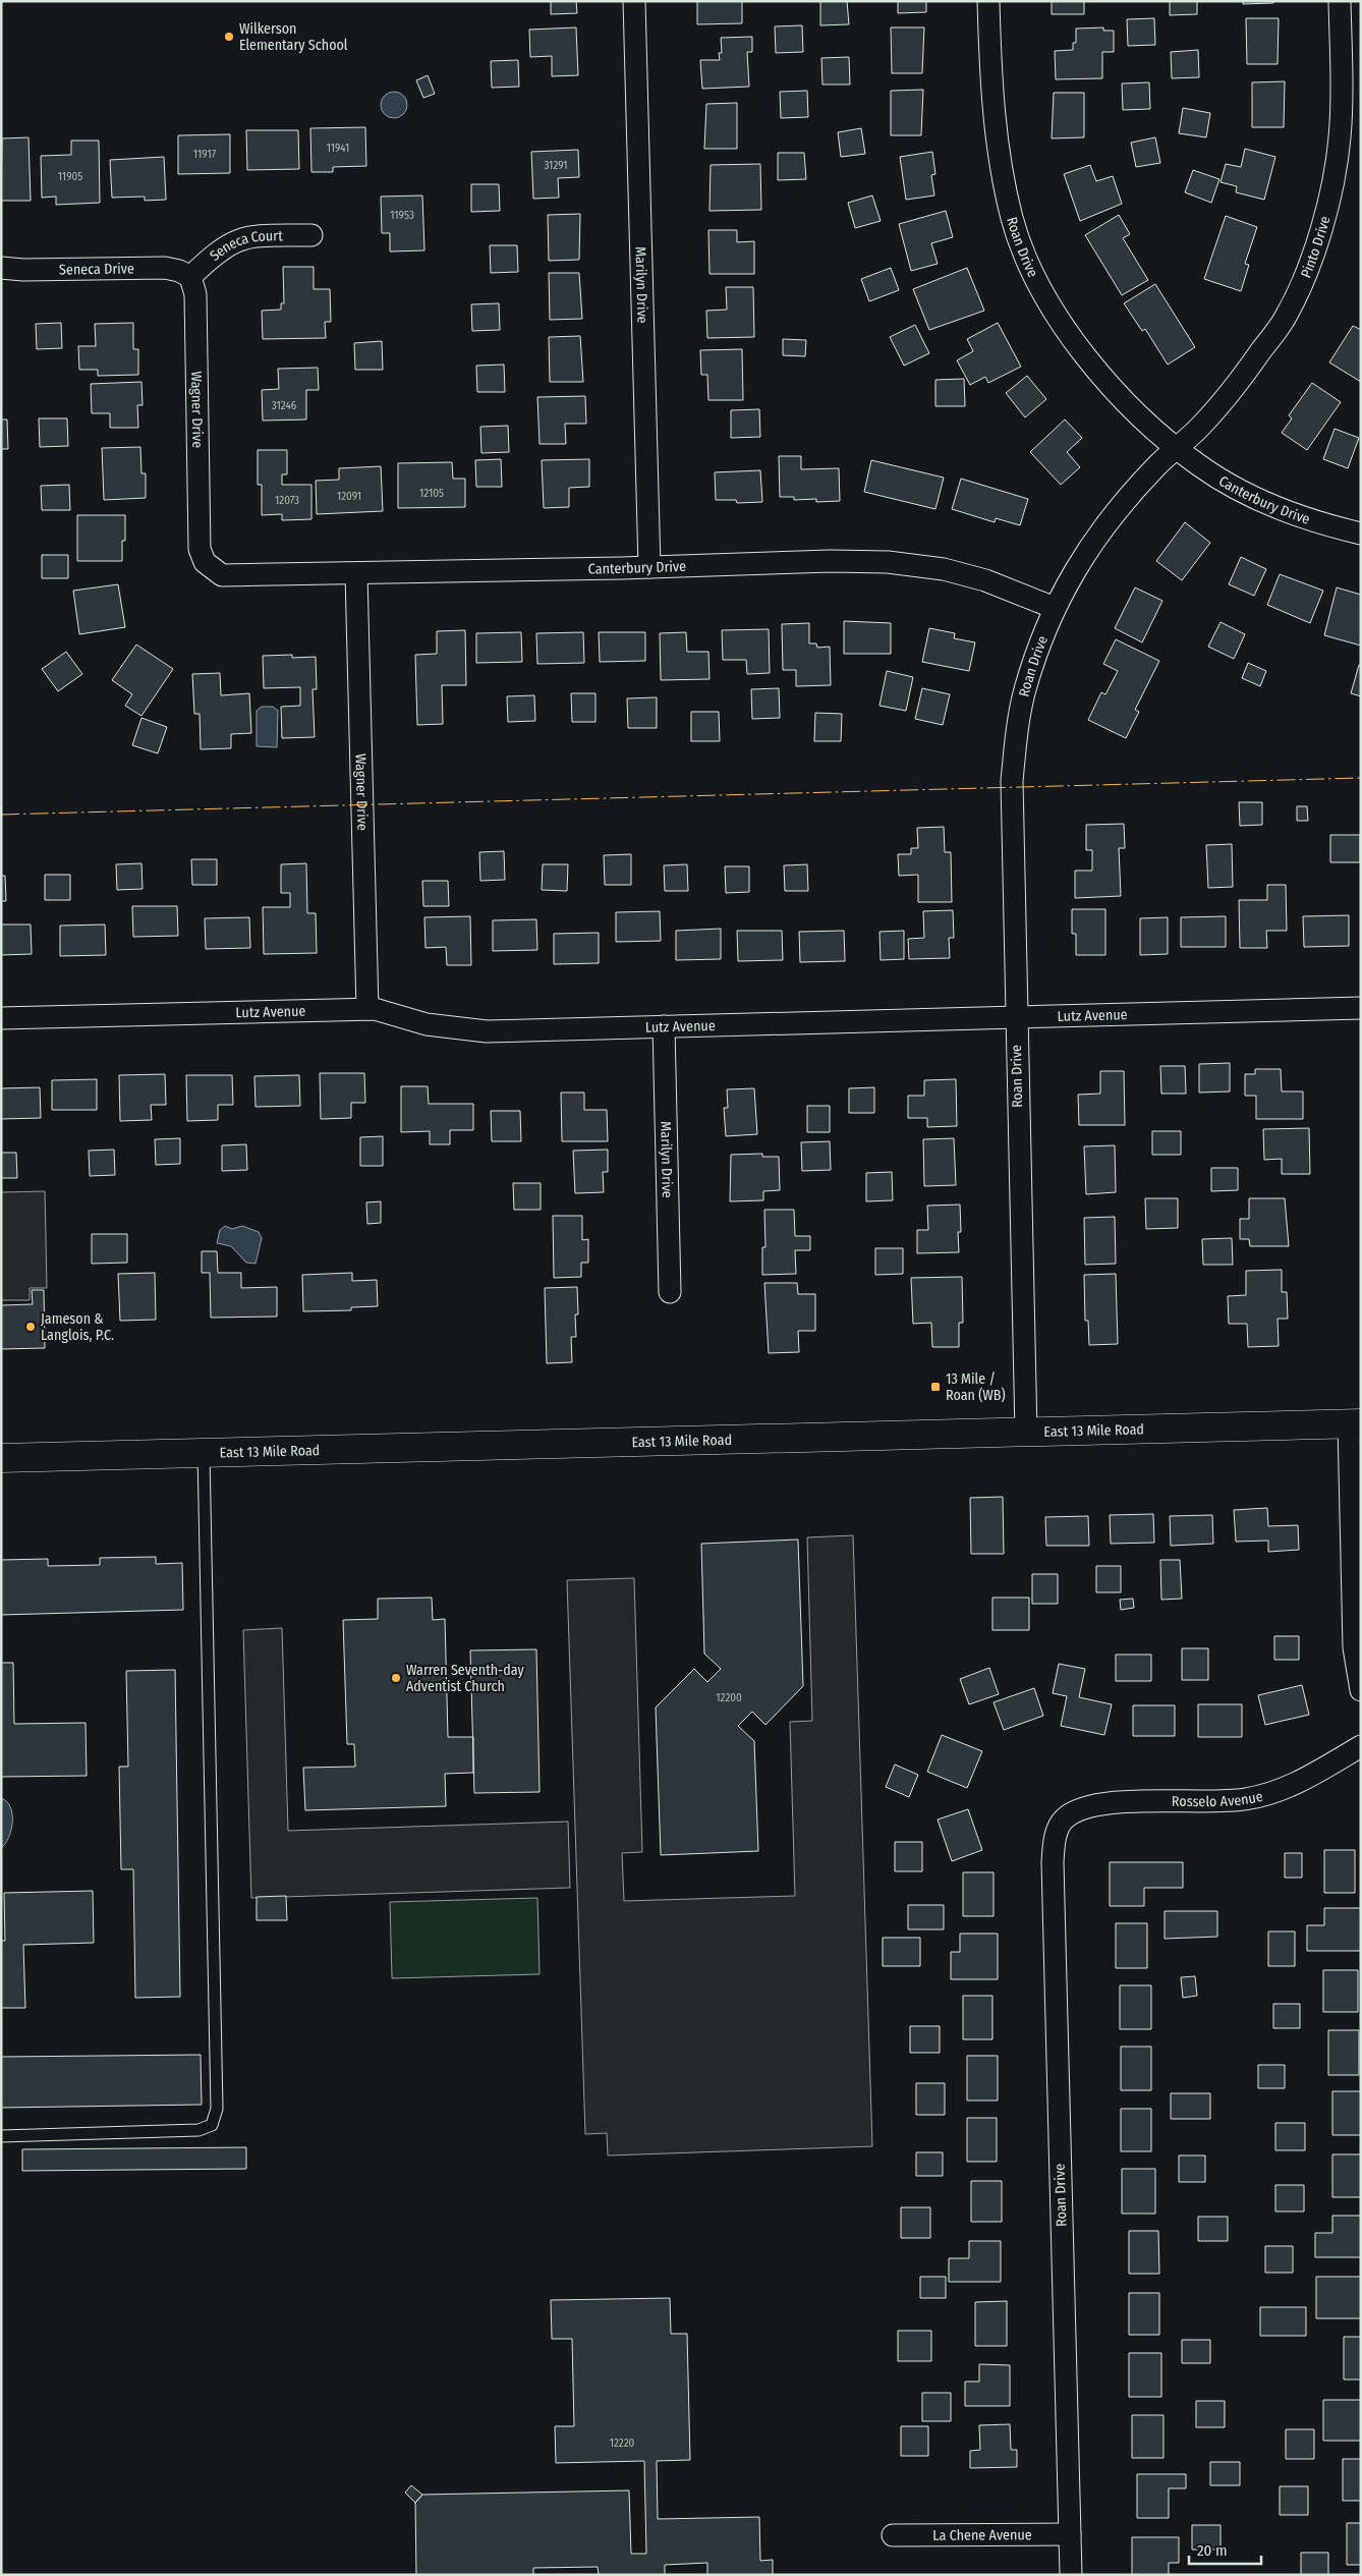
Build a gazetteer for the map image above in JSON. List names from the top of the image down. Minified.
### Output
{"streets":{"main road":["East 13 Mile Road"],"street":["Roan Drive","Pinto Drive","Seneca Court","Seneca Drive","Marilyn Drive","Wagner Drive","Canterbury Drive","Lutz Avenue","Rosselo Avenue","La Chene Avenue"]},"crossings":[["Roan Drive","Pinto Drive"],["Roan Drive","Canterbury Drive"],["Roan Drive","Lutz Avenue"],["Roan Drive","East 13 Mile Road"],["Roan Drive","Rosselo Avenue"],["Roan Drive","La Chene Avenue"],["Pinto Drive","Canterbury Drive"],["Seneca Court","Seneca Drive"],["Seneca Court","Wagner Drive"],["Seneca Drive","Wagner Drive"],["Marilyn Drive","Canterbury Drive"],["Marilyn Drive","Lutz Avenue"],["Wagner Drive","Canterbury Drive"],["Wagner Drive","Lutz Avenue"]],"places":{"other":["Wilkerson Elementary School","Jameson & Langlois, P.C.","Warren Seventh-day Adventist Church"],"transit":["13 Mile / Roan (WB)"]},"house_numbers":["11941","11917","31291","11905","11953","31246","12105","12091","12073","12200","12220"],"scale_bar":"20 m"}
